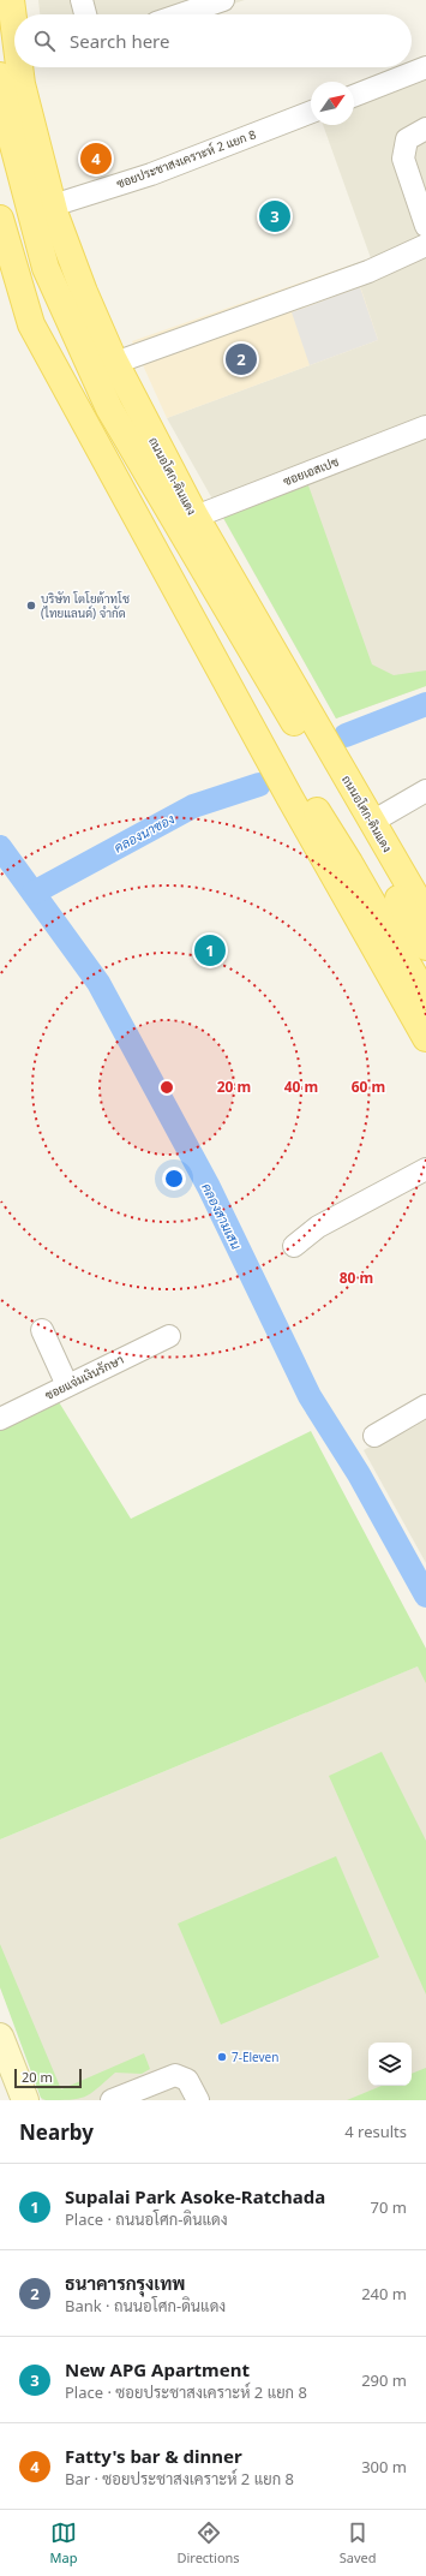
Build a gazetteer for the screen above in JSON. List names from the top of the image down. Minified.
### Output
{"streets":{"main road":["ถนนอโศก-ดินแดง"],"street":["ซอยประชาสงเคราะห์ 2 แยก 8","ซอยเอสเปซ","ซอยแจ่มเงินรักษา"]},"crossings":[["ซอยประชาสงเคราะห์ 2 แยก 8","ถนนอโศก-ดินแดง"],["ซอยเอสเปซ","ถนนอโศก-ดินแดง"]],"water":["คลองนาซอง","คลองสามเสน"],"places":["บริษัท โตโยต้าทูโช (ไทยแลนด์) จำกัด","7-Eleven"],"scale_bar":"20 m","north":"top right","page":{"search":"Search here","pins":["4","3","2","1"],"scale":"20 m","heading":["Nearby","4 results"],"list":[{"mark":"1","name":"Supalai Park Asoke-Ratchada","note":"Place · ถนนอโศก-ดินแดง","value":"70 m"},{"mark":"2","name":"ธนาคารกรุงเทพ","note":"Bank · ถนนอโศก-ดินแดง","value":"240 m"},{"mark":"3","name":"New APG Apartment","note":"Place · ซอยประชาสงเคราะห์ 2 แยก 8","value":"290 m"},{"mark":"4","name":"Fatty's bar & dinner","note":"Bar · ซอยประชาสงเคราะห์ 2 แยก 8","value":"300 m"}],"nav":["Map","Directions","Saved"]},"rings":["20 m","40 m","60 m","80 m"]}
